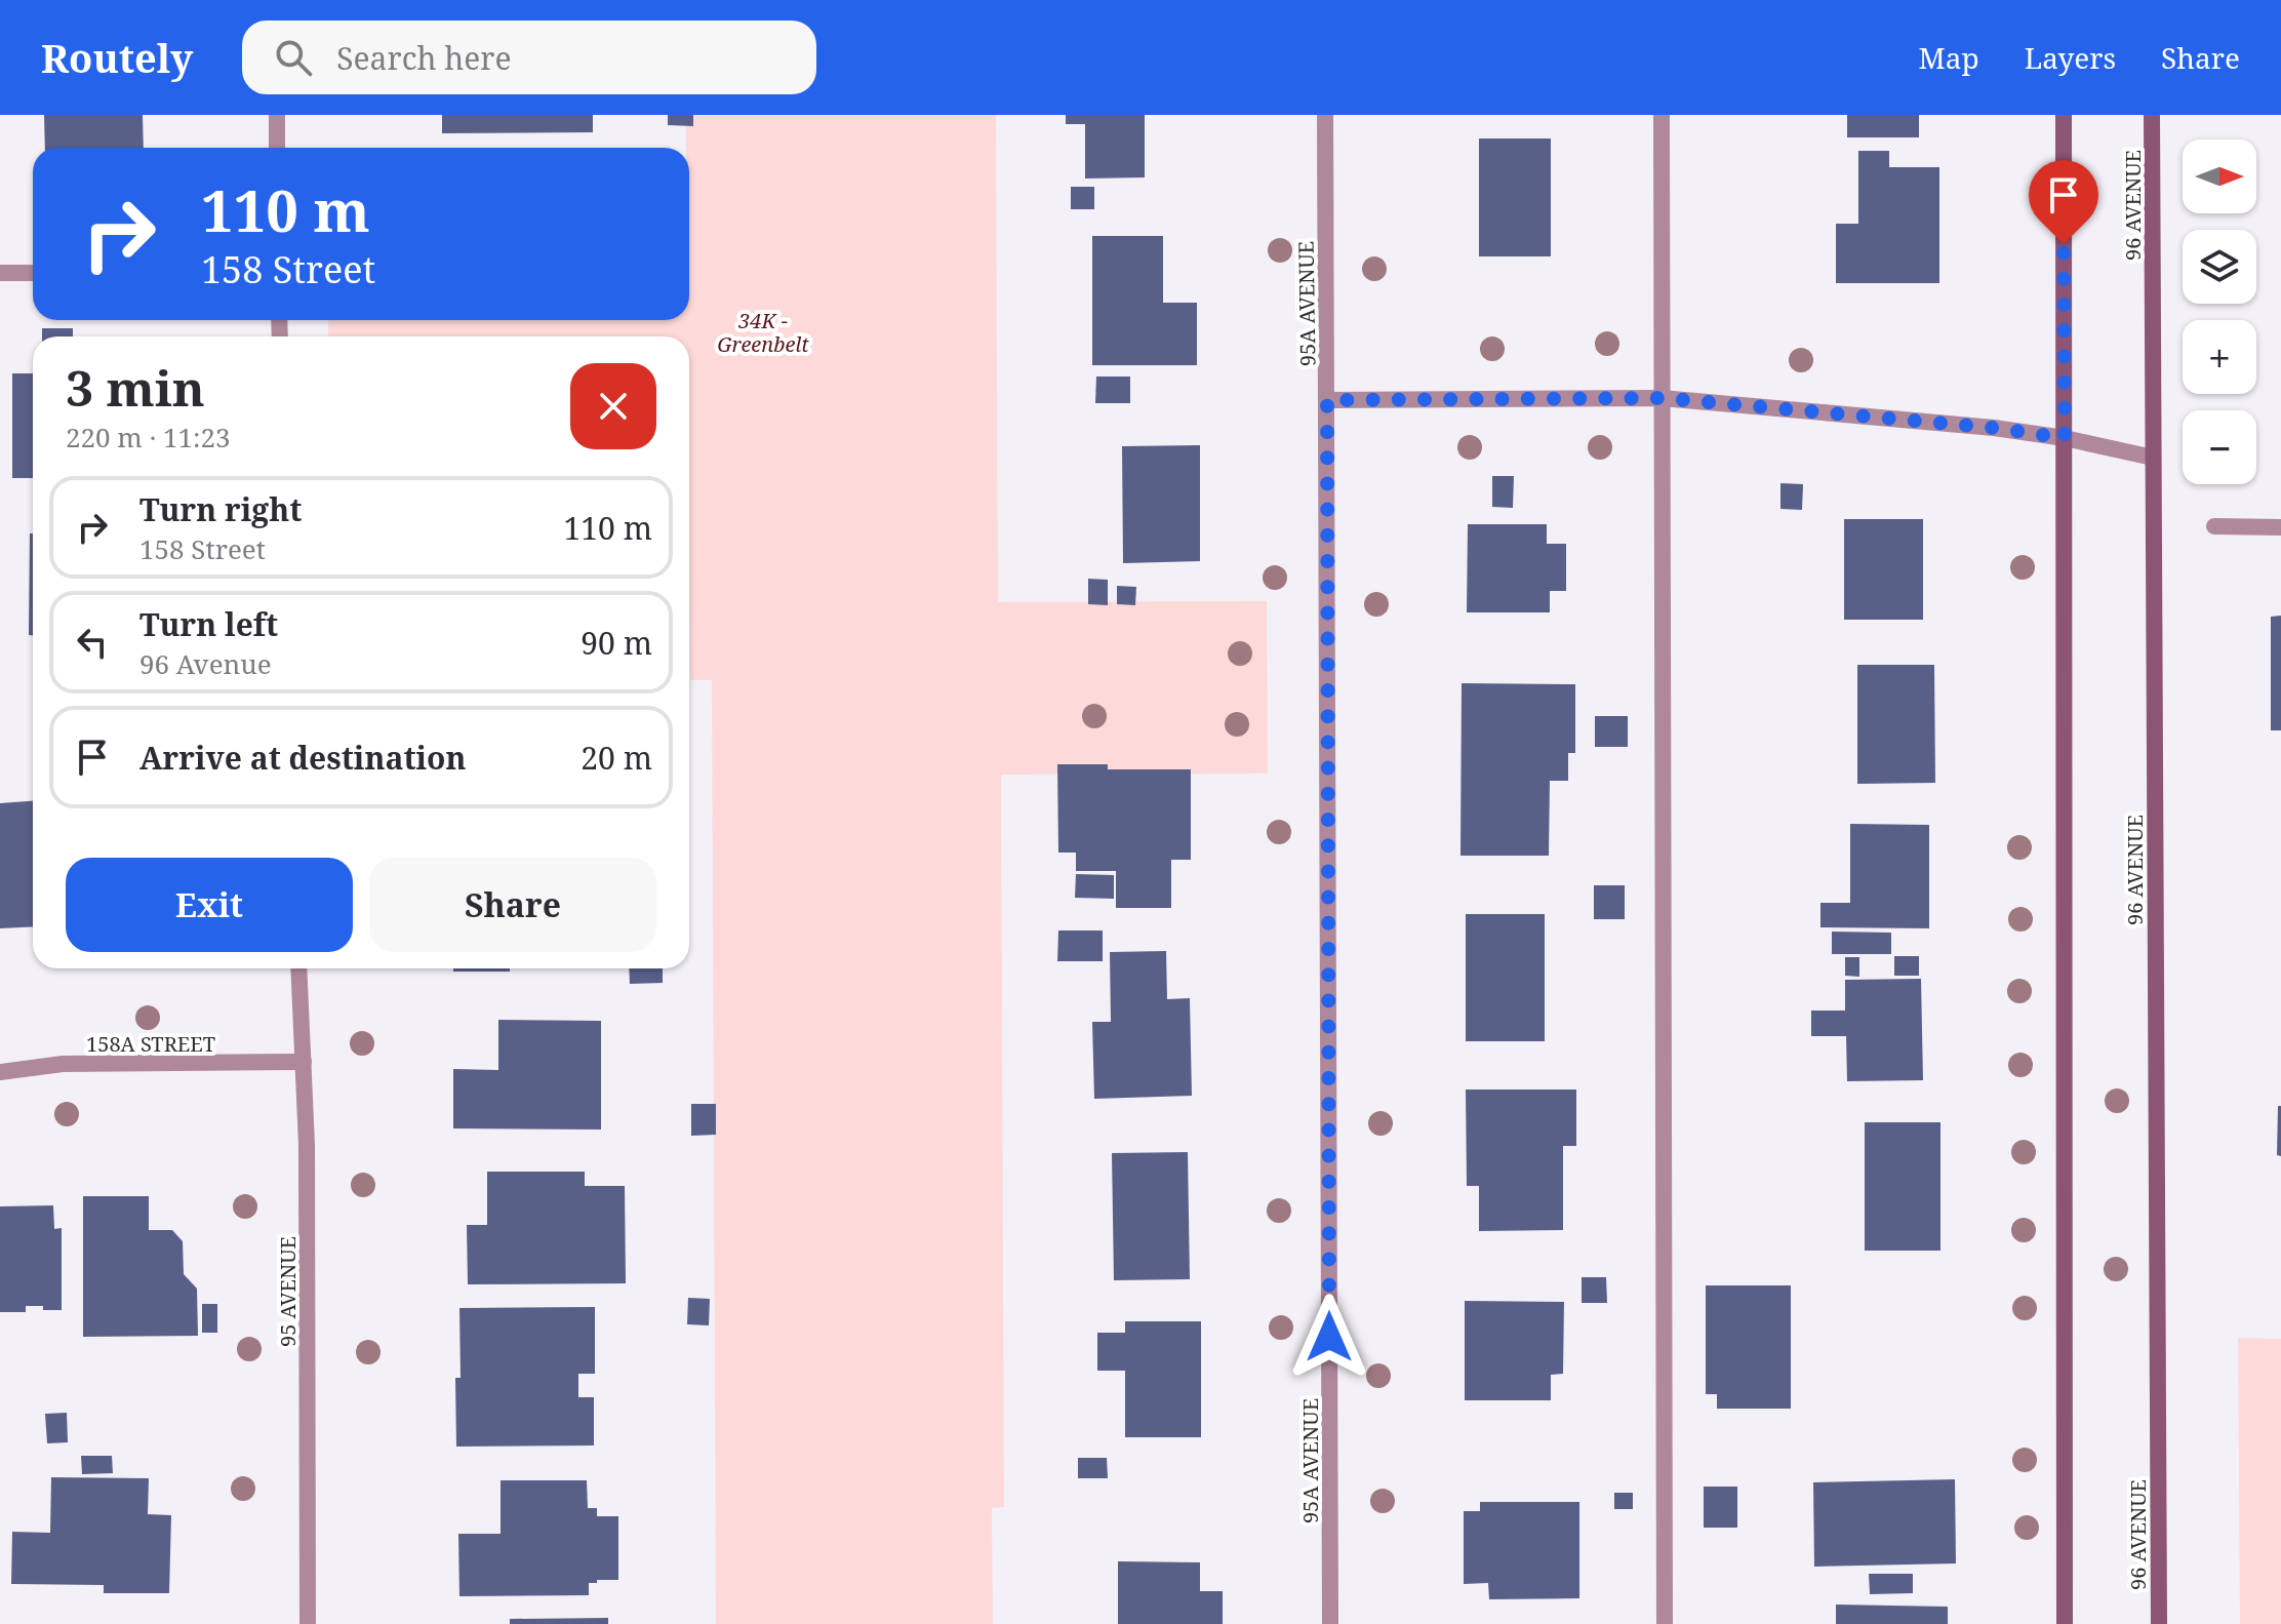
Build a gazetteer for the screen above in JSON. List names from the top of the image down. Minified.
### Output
{"streets":{"main road":["96 AVENUE"],"street":["95A AVENUE","158A STREET","95 AVENUE"]},"crossings":[["158A STREET","95 AVENUE"]],"parks":["34K - Greenbelt"],"north":"right","page":{"header":"Routely","search":"Search here","nav":["Map","Layers","Share"],"map_buttons":["+","−"],"turn":["110 m","158 Street"],"heading":["3 min","220 m · 11:23"],"list":[{"name":"Turn right","note":"158 Street","value":"110 m"},{"name":"Turn left","note":"96 Avenue","value":"90 m"},{"name":"Arrive at destination","value":"20 m"}],"buttons":["Exit","Share"]}}
